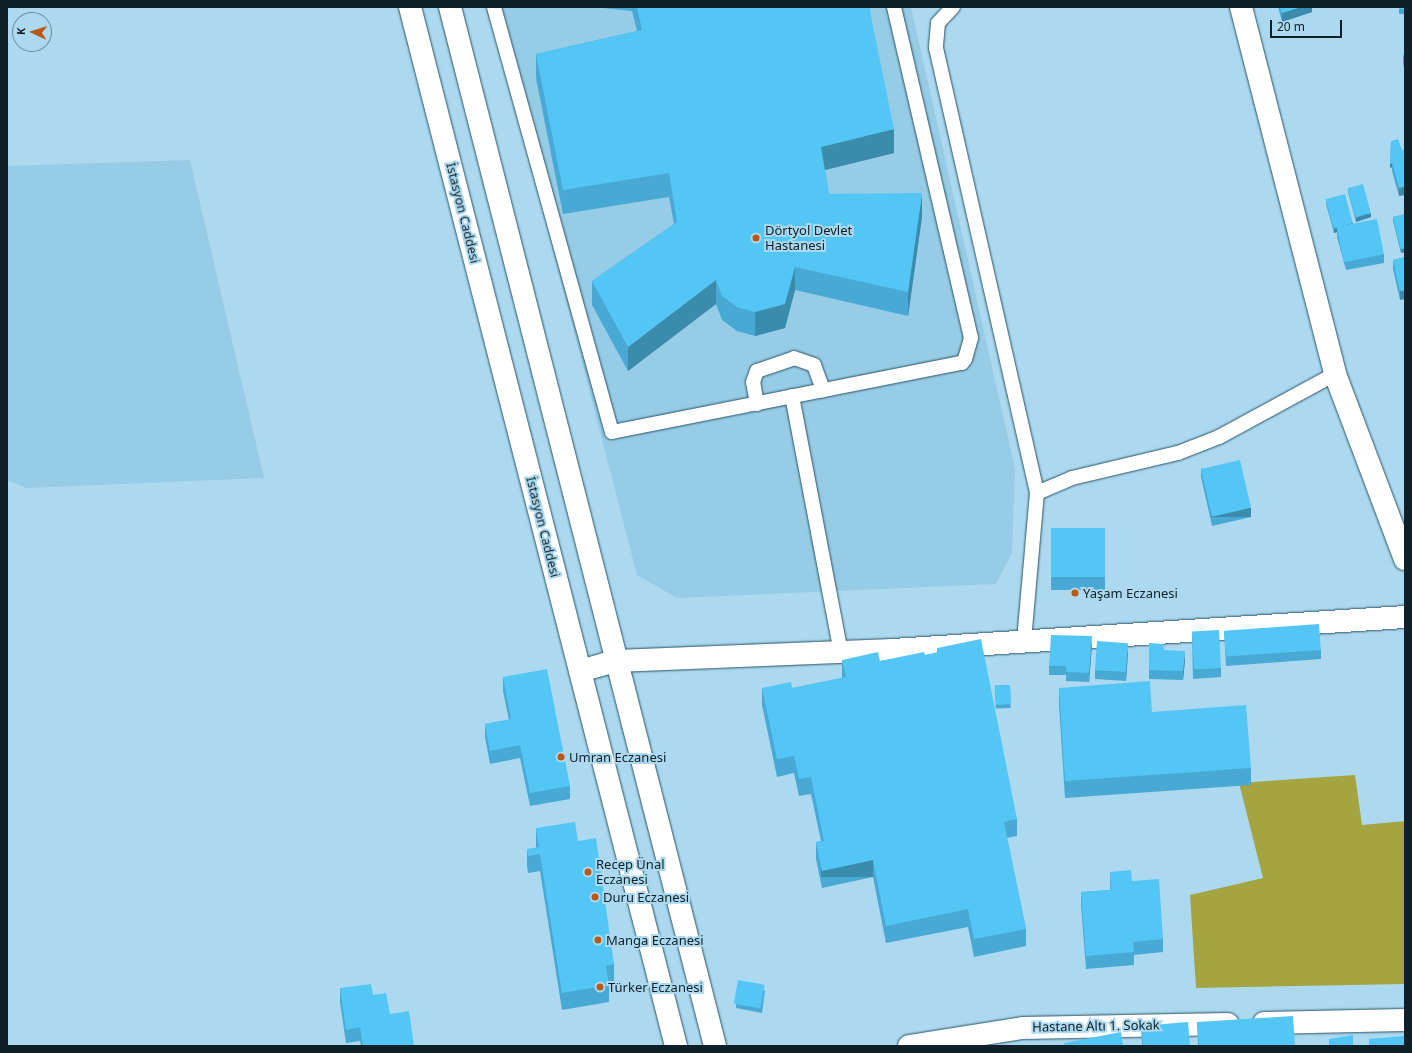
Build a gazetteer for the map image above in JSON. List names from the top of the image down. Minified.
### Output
{"streets":{"main road":["İstasyon Caddesi","Hastane Altı 1. Sokak"]},"places":["Dörtyol Devlet Hastanesi","Yaşam Eczanesi","Umran Eczanesi","Recep Ünal Eczanesi","Duru Eczanesi","Manga Eczanesi","Türker Eczanesi"],"scale_bar":"20 m","north":"left"}
